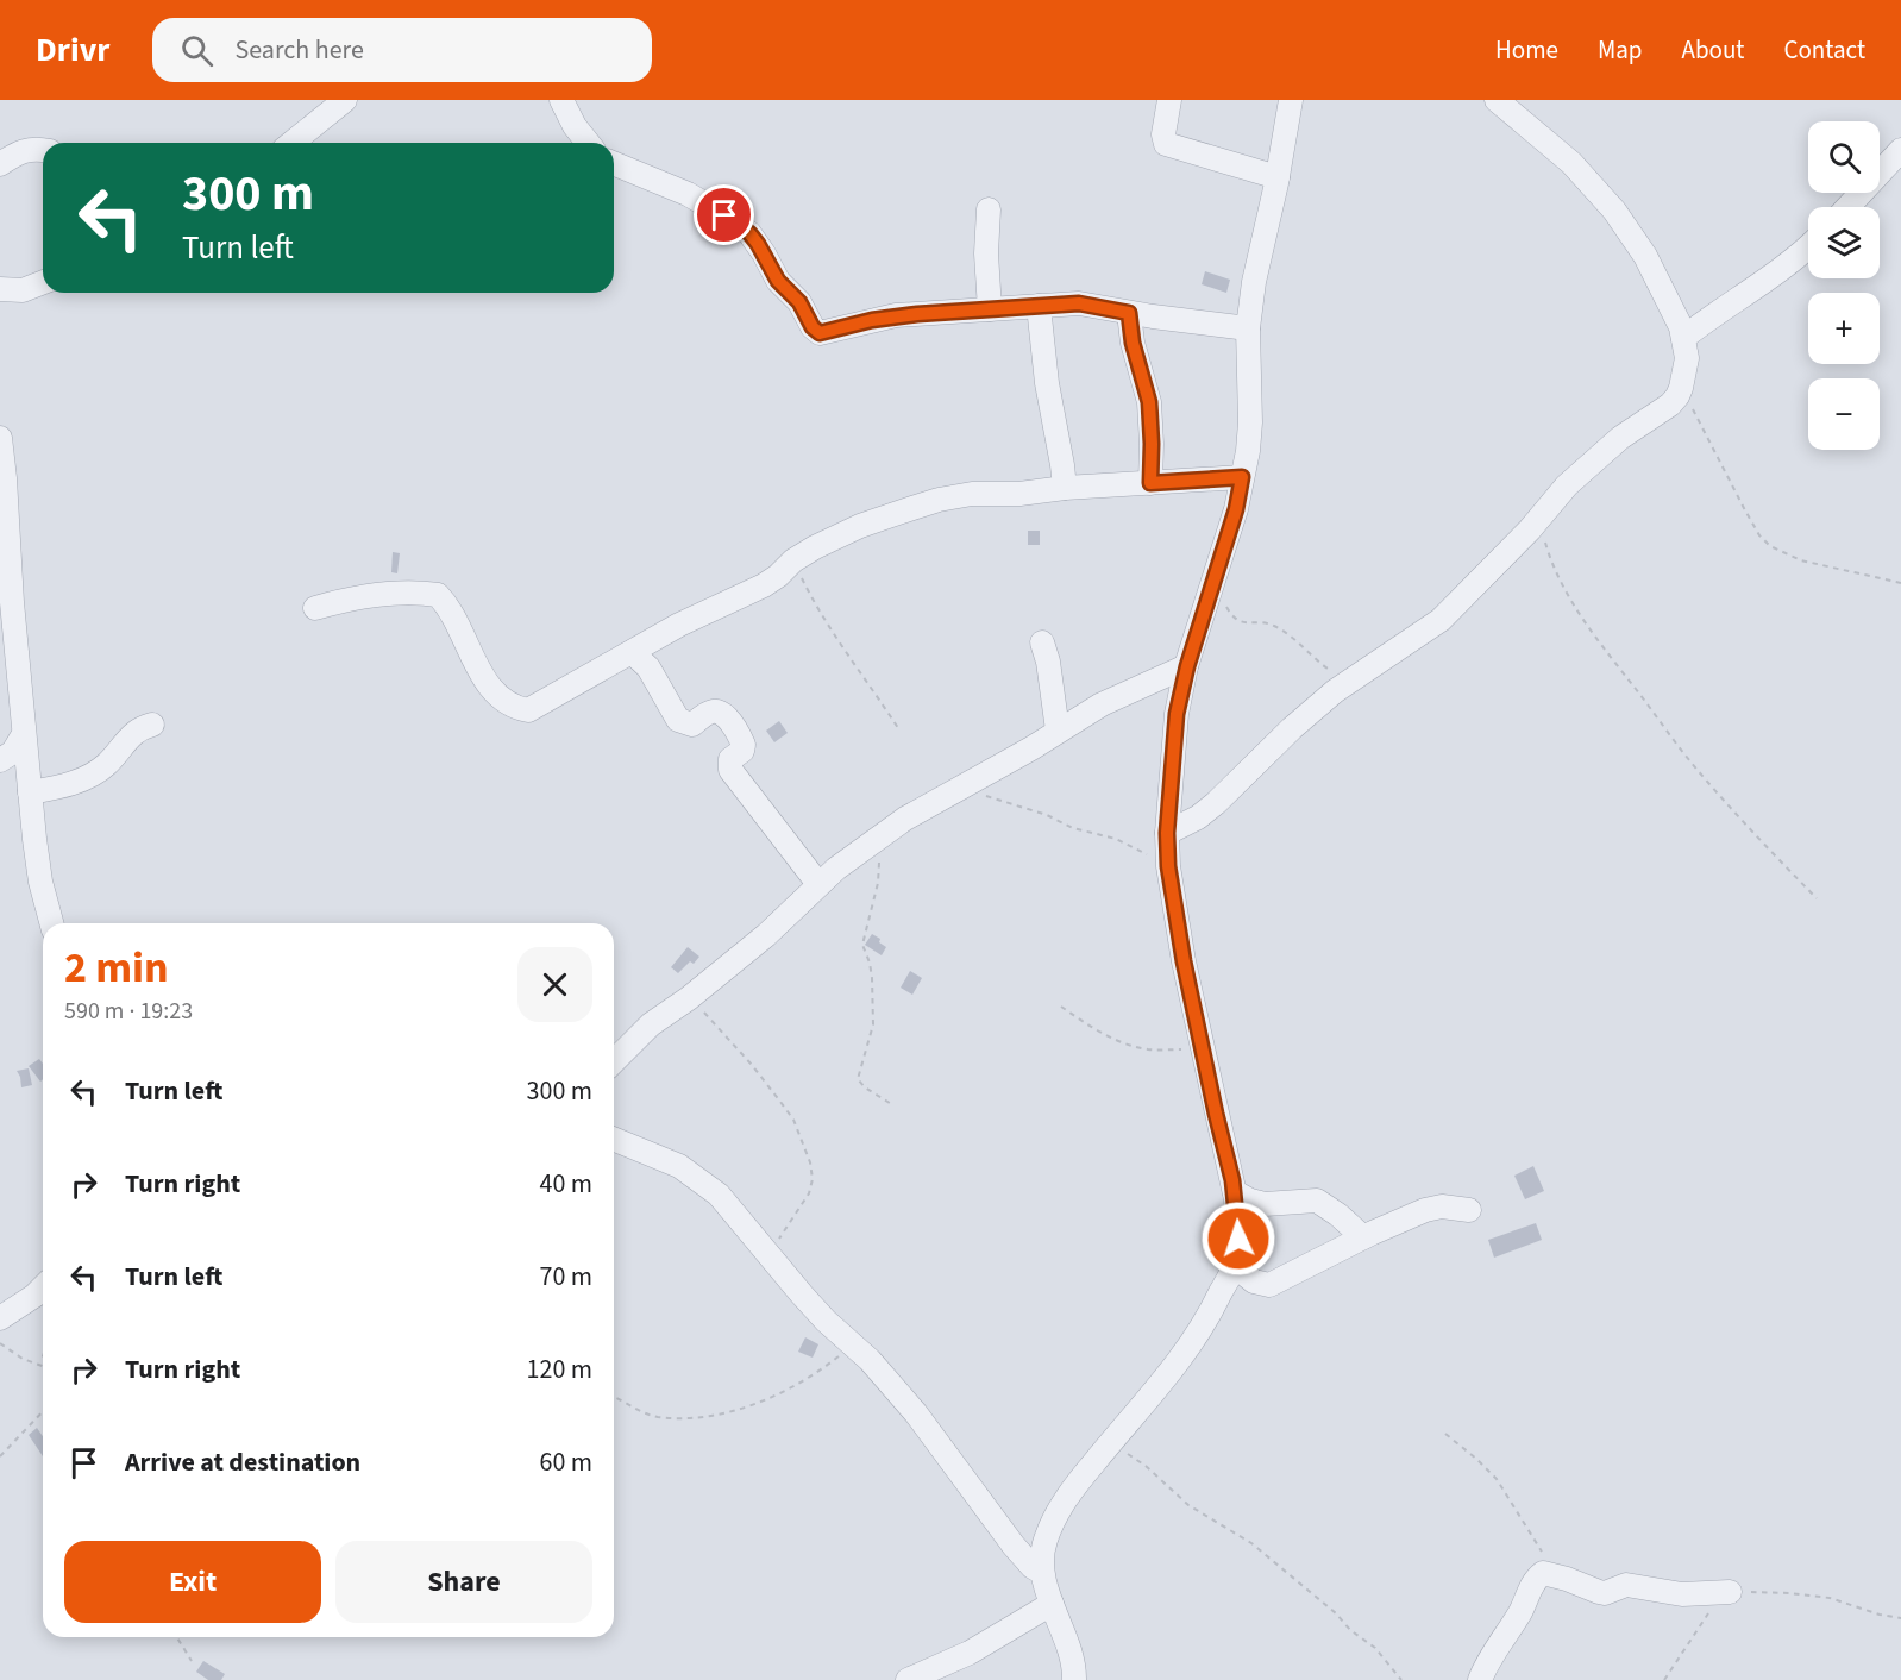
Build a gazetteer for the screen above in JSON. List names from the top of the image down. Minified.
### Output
{"page":{"header":"Drivr","search":"Search here","nav":["Home","Map","About","Contact"],"map_buttons":["+","−"],"turn":["300 m","Turn left"],"heading":["2 min","590 m · 19:23"],"list":[{"name":"Turn left","value":"300 m"},{"name":"Turn right","value":"40 m"},{"name":"Turn left","value":"70 m"},{"name":"Turn right","value":"120 m"},{"name":"Arrive at destination","value":"60 m"}],"buttons":["Exit","Share"]}}
